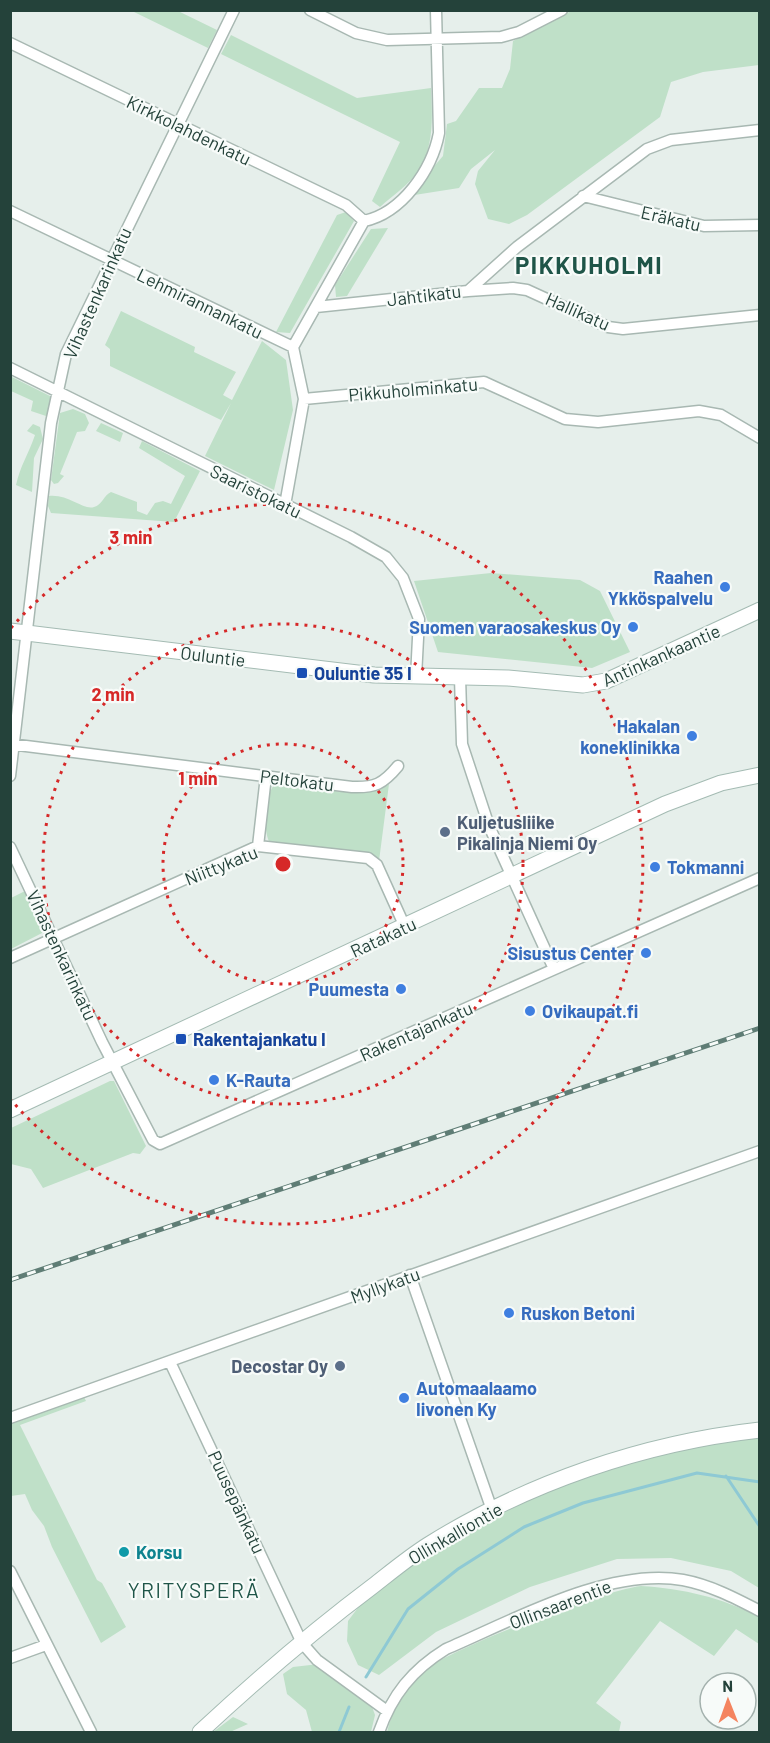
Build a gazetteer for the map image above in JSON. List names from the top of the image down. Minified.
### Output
{"streets":{"street":["Kirkkolahdenkatu","Eräkatu","Vihastenkarinkatu","Jahtikatu","Lehmirannankatu","Hallikatu","Pikkuholminkatu","Saaristokatu","Antinkankaantie","Ouluntie","Peltokatu","Niittykatu","Ratakatu","Rakentajankatu","Myllykatu","Puusepänkatu","Ollinkalliontie","Ollinsaarentie"]},"crossings":[["Kirkkolahdenkatu","Vihastenkarinkatu"],["Eräkatu","Jahtikatu"],["Vihastenkarinkatu","Lehmirannankatu"],["Vihastenkarinkatu","Saaristokatu"],["Vihastenkarinkatu","Ouluntie"],["Vihastenkarinkatu","Peltokatu"],["Vihastenkarinkatu","Niittykatu"],["Vihastenkarinkatu","Ratakatu"],["Vihastenkarinkatu","Rakentajankatu"],["Jahtikatu","Hallikatu"],["Saaristokatu","Antinkankaantie"],["Saaristokatu","Ouluntie"],["Antinkankaantie","Ouluntie"],["Niittykatu","Ratakatu"],["Ratakatu","Rakentajankatu"],["Myllykatu","Puusepänkatu"],["Puusepänkatu","Ollinkalliontie"]],"districts":["PIKKUHOLMI","YRITYSPERÄ"],"places":{"other":["Raahen Ykköspalvelu","Suomen varaosakeskus Oy","Hakalan koneklinikka","Kuljetusliike Pikalinja Niemi Oy","Tokmanni","Sisustus Center","Puumesta","Ovikaupat.fi","K-Rauta","Ruskon Betoni","Decostar Oy","Automaalaamo Iivonen Ky","Korsu"],"transit":["Ouluntie 35 I","Rakentajankatu I"]},"north":"top","rings":["3 min","2 min","1 min"]}
